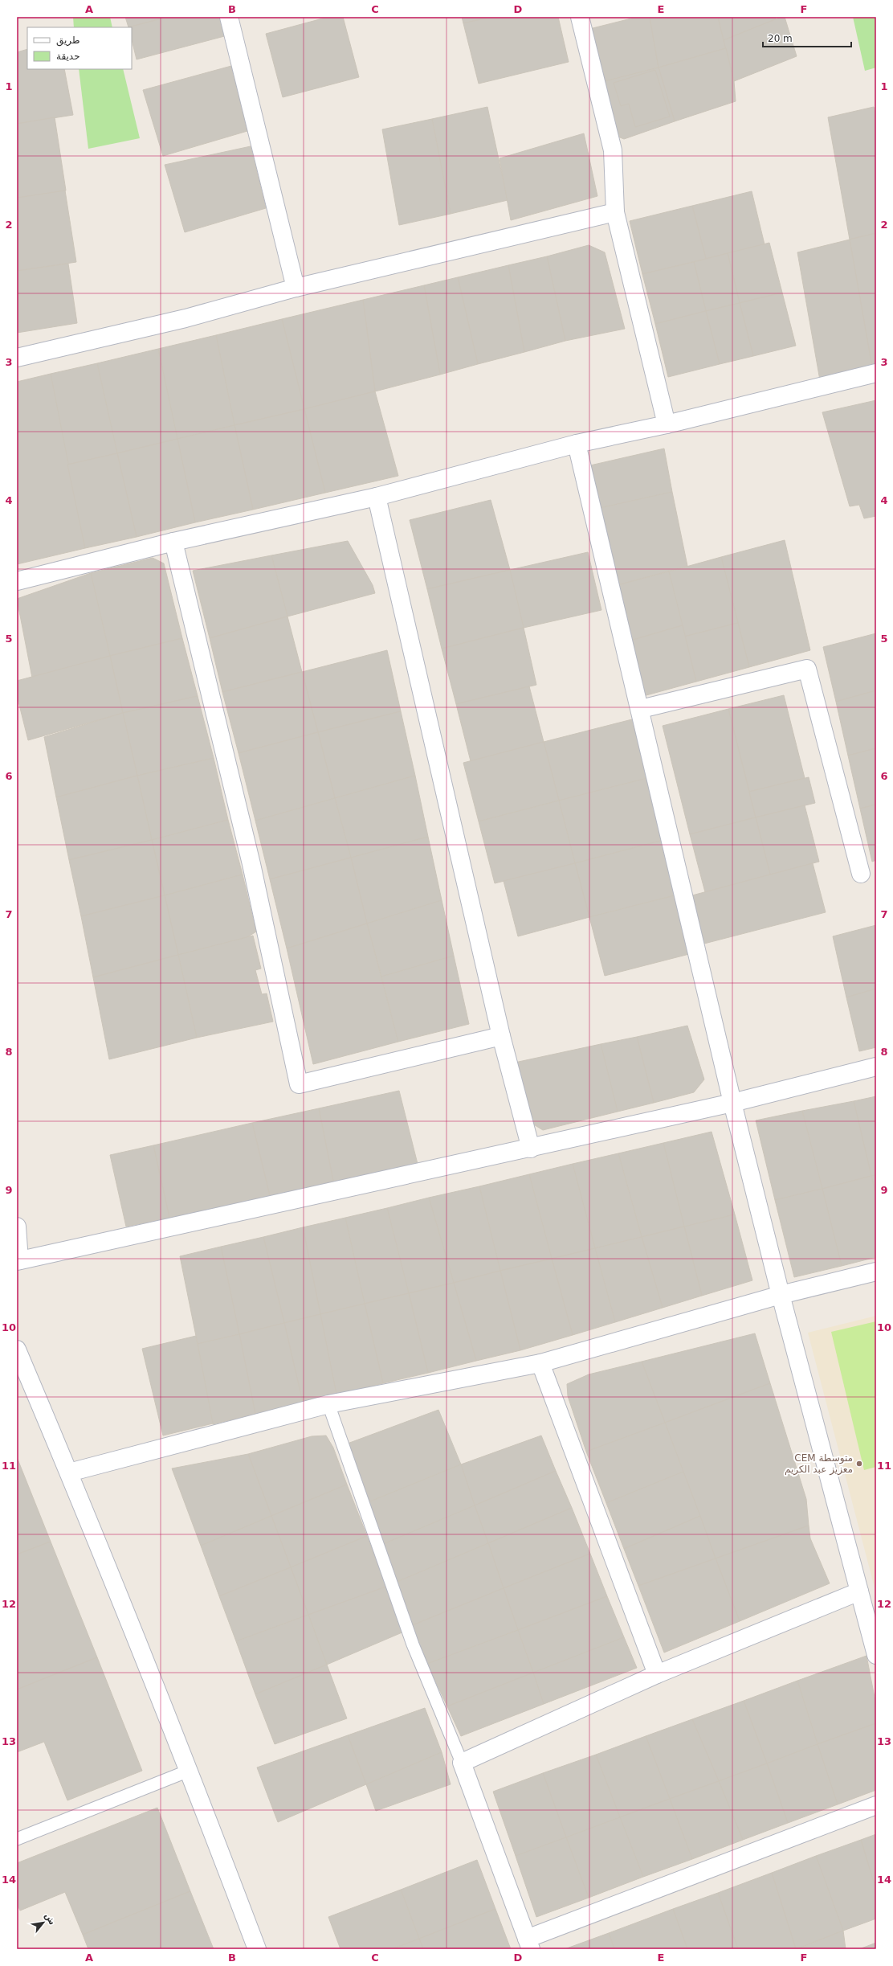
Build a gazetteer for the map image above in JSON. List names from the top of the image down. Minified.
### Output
{"places":["CEM متوسطة معزيز عبد الكريم"],"legend":["طريق","حديقة"],"scale_bar":"20 m","north":"top right","grid":{"columns":["A","B","C","D","E","F"],"rows":["1","2","3","4","5","6","7","8","9","10","11","12","13","14"]}}
